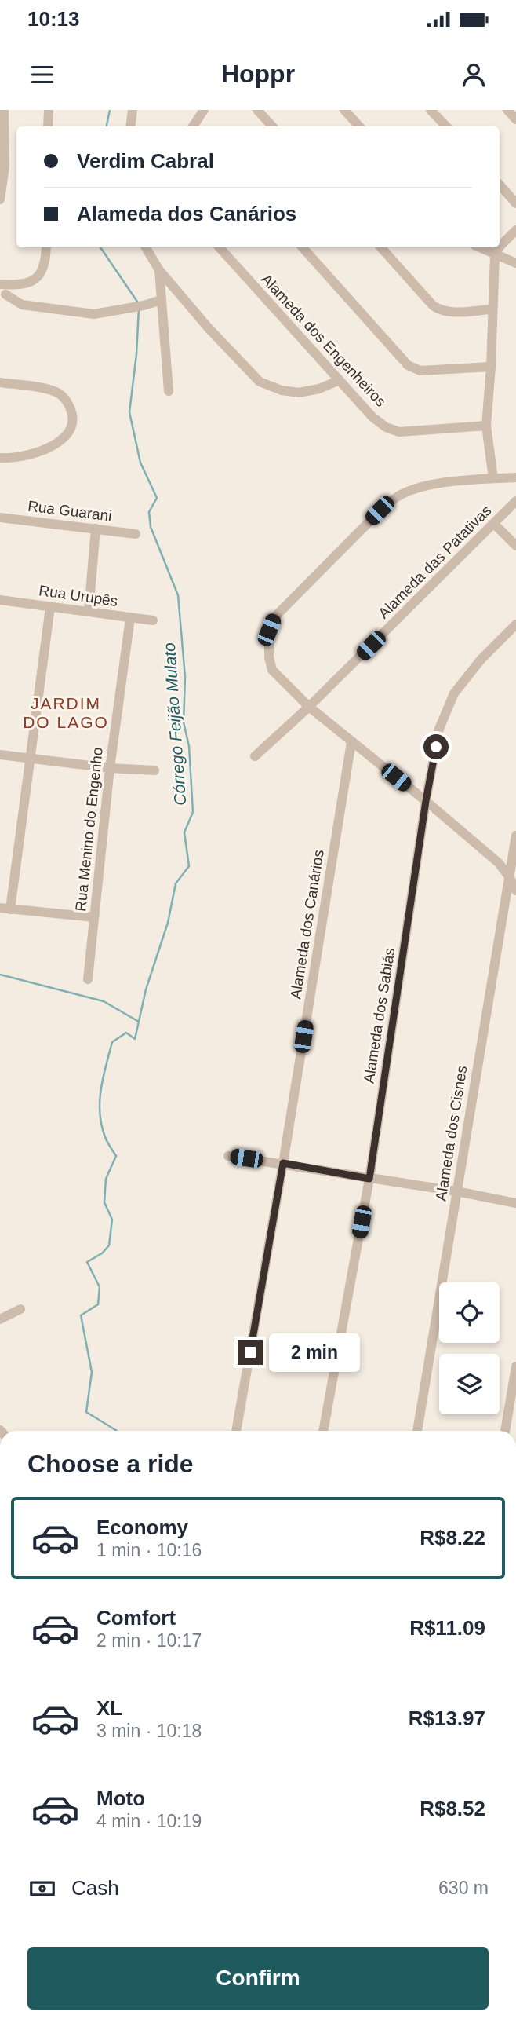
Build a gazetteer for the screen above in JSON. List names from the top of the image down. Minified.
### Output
{"streets":{"street":["Alameda dos Engenheiros","Rua Guarani","Alameda das Patativas","Rua Urupês","Rua Menino do Engenho","Alameda dos Canários","Alameda dos Sabiás","Alameda dos Cisnes"]},"crossings":[["Rua Urupês","Rua Menino do Engenho"]],"districts":["JARDIM DO LAGO"],"water":["Córrego Feijão Mulato"],"page":{"status":"10:13","header":"Hoppr","banner":["Verdim Cabral","Alameda dos Canários"],"bubble":"2 min","heading":"Choose a ride","list":[{"name":"Economy","note":"1 min · 10:16","value":"R$8.22"},{"name":"Comfort","note":"2 min · 10:17","value":"R$11.09"},{"name":"XL","note":"3 min · 10:18","value":"R$13.97"},{"name":"Moto","note":"4 min · 10:19","value":"R$8.52"}],"pay":["Cash","630 m"],"buttons":"Confirm"}}
